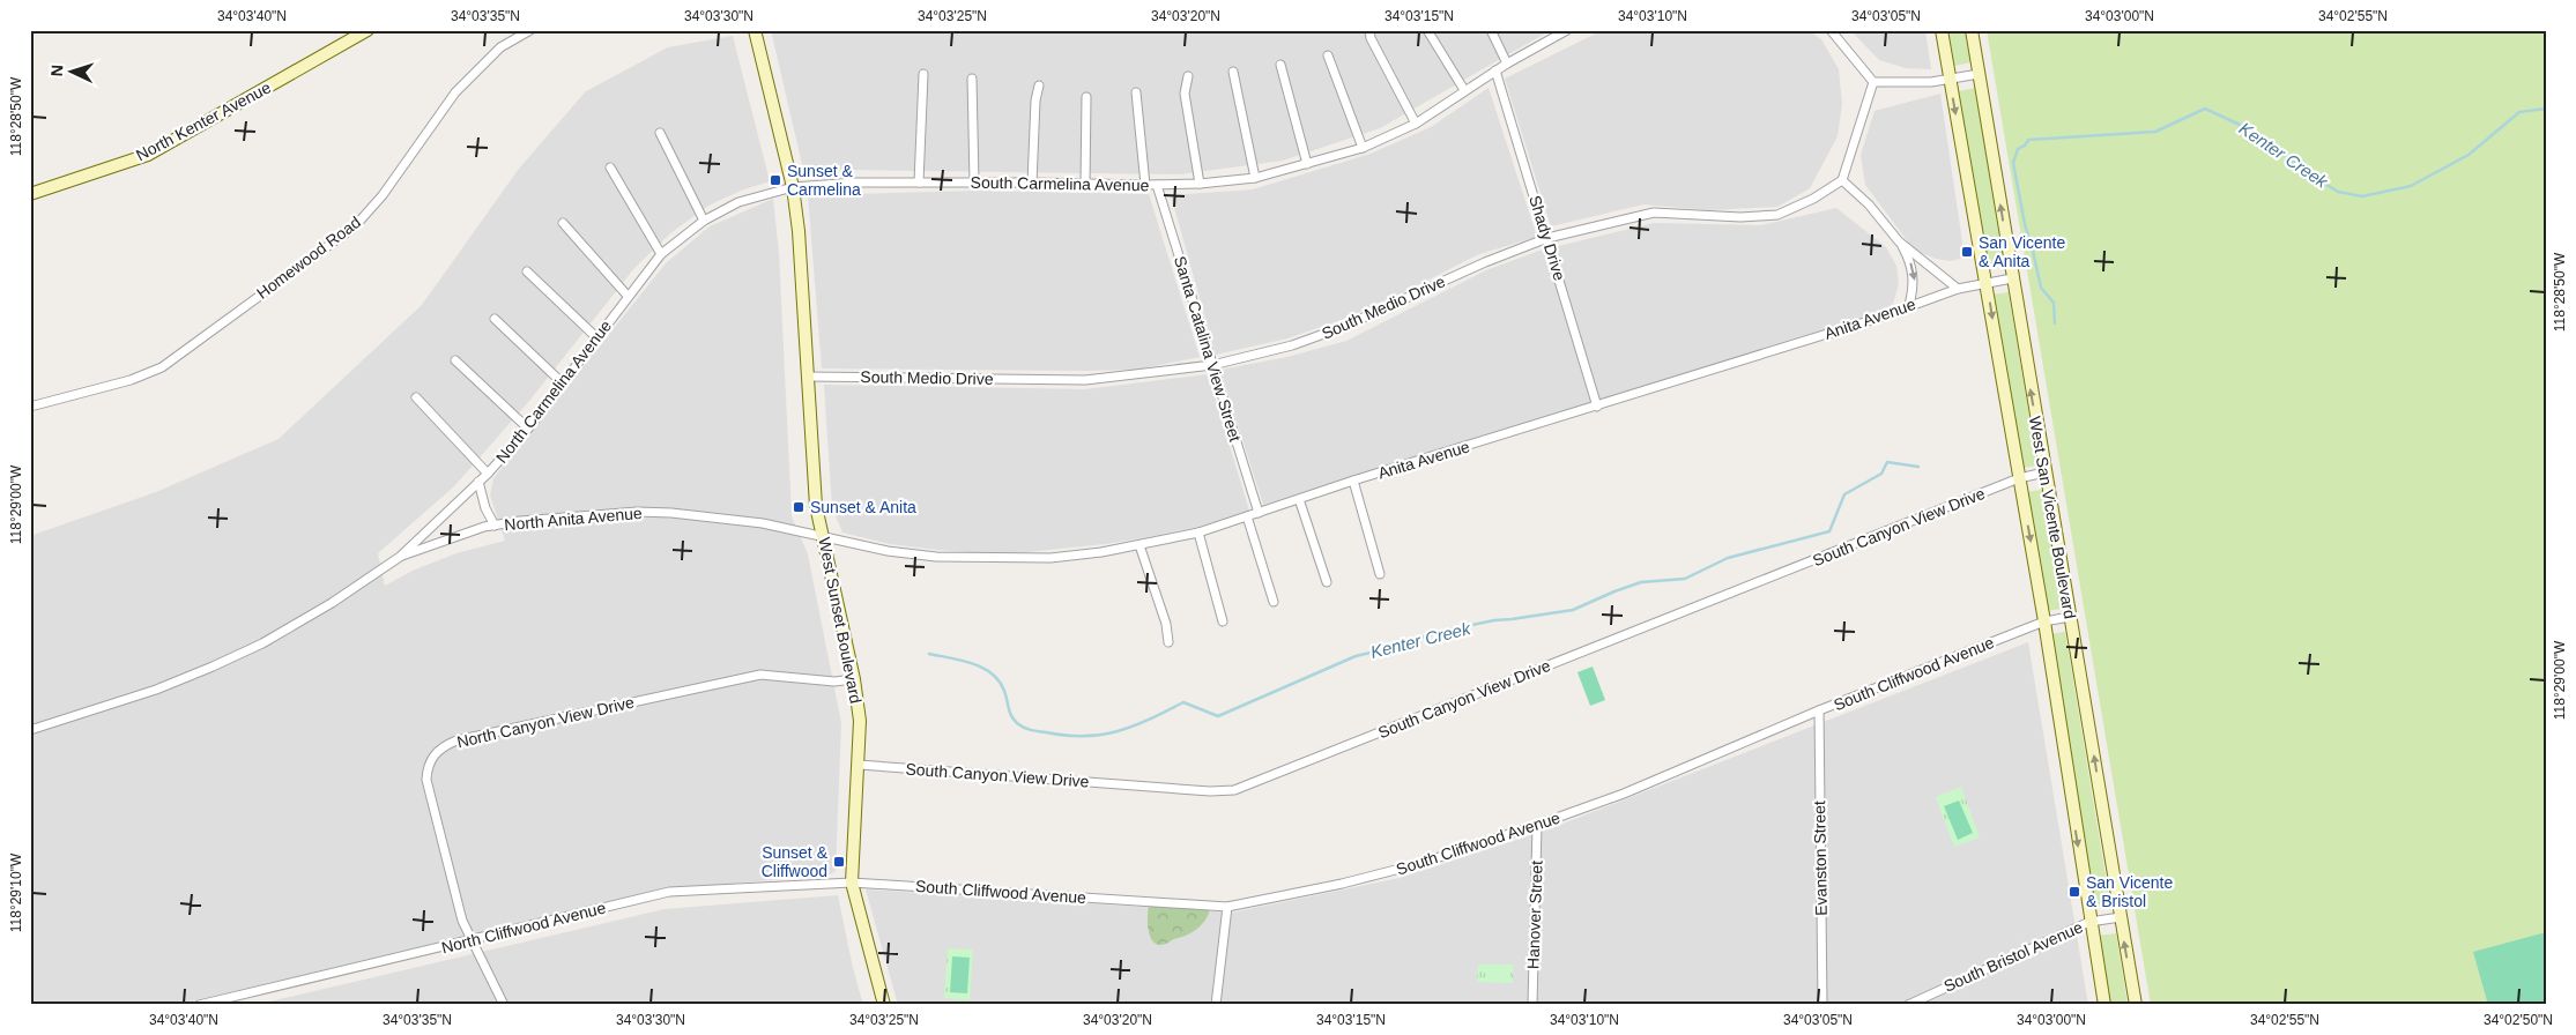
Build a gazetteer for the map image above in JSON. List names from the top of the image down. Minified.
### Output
{"streets":{"main road":["North Kenter Avenue","West San Vicente Boulevard","West Sunset Boulevard"],"street":["South Carmelina Avenue","Shady Drive","Homewood Road","South Medio Drive","Anita Avenue","Santa Catalina View Street","North Carmelina Avenue","North Anita Avenue","South Canyon View Drive","South Cliffwood Avenue","North Canyon View Drive","Evanston Street","Hanover Street","North Cliffwood Avenue","South Bristol Avenue"]},"crossings":[["South Carmelina Avenue","Shady Drive"],["South Carmelina Avenue","Santa Catalina View Street"],["South Carmelina Avenue","North Carmelina Avenue"],["South Carmelina Avenue","West Sunset Boulevard"],["Shady Drive","South Medio Drive"],["Shady Drive","Anita Avenue"],["South Medio Drive","Santa Catalina View Street"],["South Medio Drive","West Sunset Boulevard"],["Anita Avenue","Santa Catalina View Street"],["Anita Avenue","West San Vicente Boulevard"],["Anita Avenue","North Anita Avenue"],["Anita Avenue","West Sunset Boulevard"],["North Carmelina Avenue","North Anita Avenue"],["North Carmelina Avenue","West Sunset Boulevard"],["West San Vicente Boulevard","South Canyon View Drive"],["West San Vicente Boulevard","South Cliffwood Avenue"],["West San Vicente Boulevard","South Bristol Avenue"],["North Anita Avenue","West Sunset Boulevard"],["South Canyon View Drive","West Sunset Boulevard"],["West Sunset Boulevard","South Cliffwood Avenue"],["West Sunset Boulevard","North Canyon View Drive"],["West Sunset Boulevard","North Cliffwood Avenue"],["South Cliffwood Avenue","Evanston Street"],["South Cliffwood Avenue","Hanover Street"],["South Cliffwood Avenue","North Cliffwood Avenue"],["North Canyon View Drive","North Cliffwood Avenue"]],"water":["Kenter Creek"],"places":{"transit":["Sunset & Carmelina","San Vicente & Anita","Sunset & Anita","Sunset & Cliffwood","San Vicente & Bristol"]},"north":"left","coordinates":["34°03'40\"N","34°03'35\"N","34°03'30\"N","34°03'25\"N","34°03'20\"N","34°03'15\"N","34°03'10\"N","34°03'05\"N","34°03'00\"N","34°02'55\"N","118°28'50\"W","118°29'00\"W","118°29'10\"W","34°02'50\"N"]}
